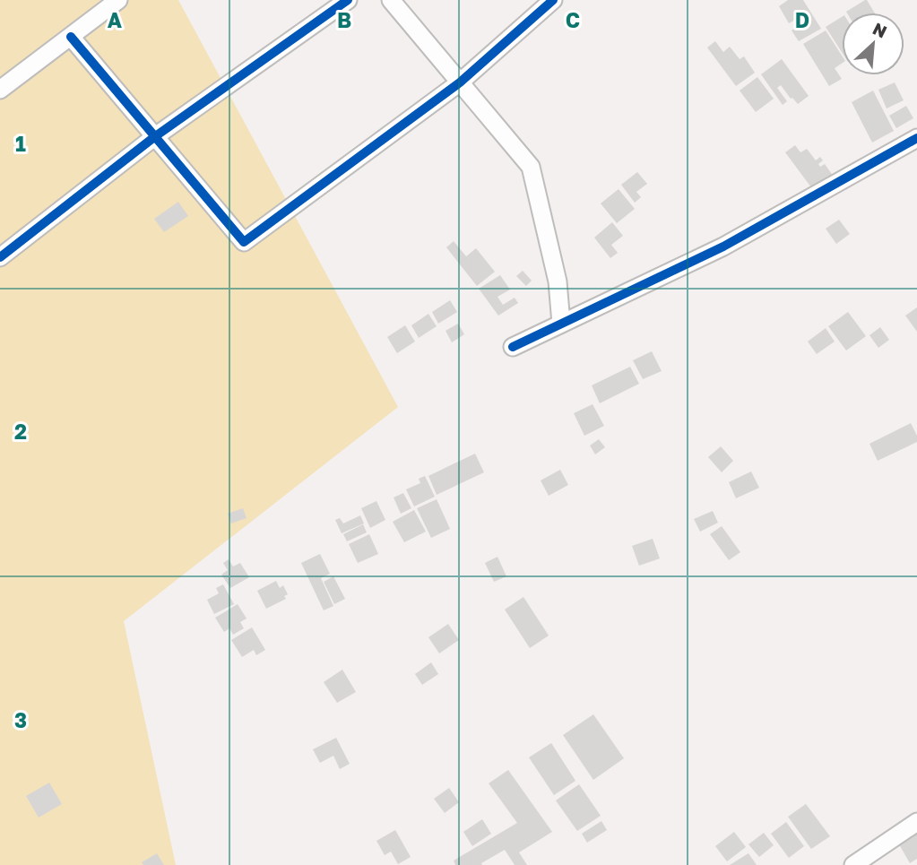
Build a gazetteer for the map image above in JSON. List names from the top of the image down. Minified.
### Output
{"north":"top right","grid":{"columns":["A","B","C","D"],"rows":["1","2","3"]}}
